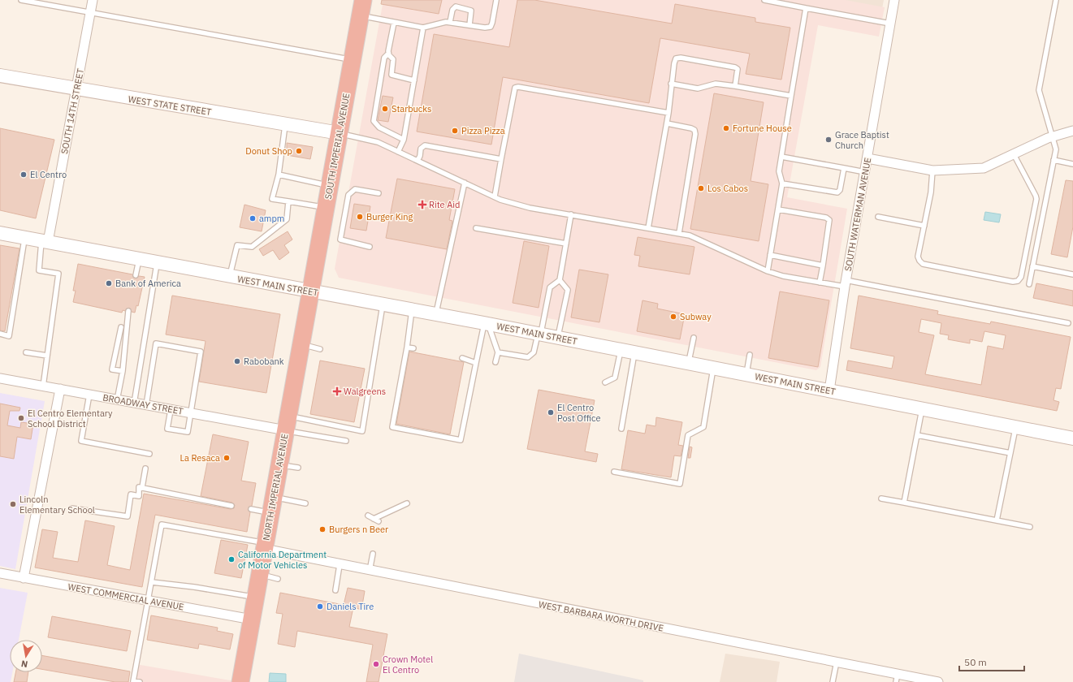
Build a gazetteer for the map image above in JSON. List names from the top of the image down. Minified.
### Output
{"streets":{"highway":["SOUTH IMPERIAL AVENUE","NORTH IMPERIAL AVENUE"],"street":["WEST STATE STREET","SOUTH 14TH STREET","SOUTH WATERMAN AVENUE","WEST MAIN STREET","BROADWAY STREET","WEST COMMERCIAL AVENUE","WEST BARBARA WORTH DRIVE"]},"crossings":[["WEST STATE STREET","SOUTH 14TH STREET"],["WEST STATE STREET","SOUTH IMPERIAL AVENUE"],["SOUTH 14TH STREET","WEST MAIN STREET"],["SOUTH IMPERIAL AVENUE","WEST MAIN STREET"],["SOUTH IMPERIAL AVENUE","NORTH IMPERIAL AVENUE"],["SOUTH WATERMAN AVENUE","WEST MAIN STREET"],["WEST MAIN STREET","NORTH IMPERIAL AVENUE"],["BROADWAY STREET","NORTH IMPERIAL AVENUE"],["NORTH IMPERIAL AVENUE","WEST COMMERCIAL AVENUE"],["NORTH IMPERIAL AVENUE","WEST BARBARA WORTH DRIVE"]],"places":{"other":["Starbucks","Fortune House","Pizza Pizza","Grace Baptist Church","Donut Shop","El Centro","Los Cabos","Burger King","ampm","Bank of America","Subway","Rabobank","El Centro Post Office","El Centro Elementary School District","La Resaca","Lincoln Elementary School","Burgers n Beer","California Department of Motor Vehicles","Daniels Tire","Crown Motel El Centro"],"health":["Rite Aid","Walgreens"]},"scale_bar":"50 m","north":"bottom"}
